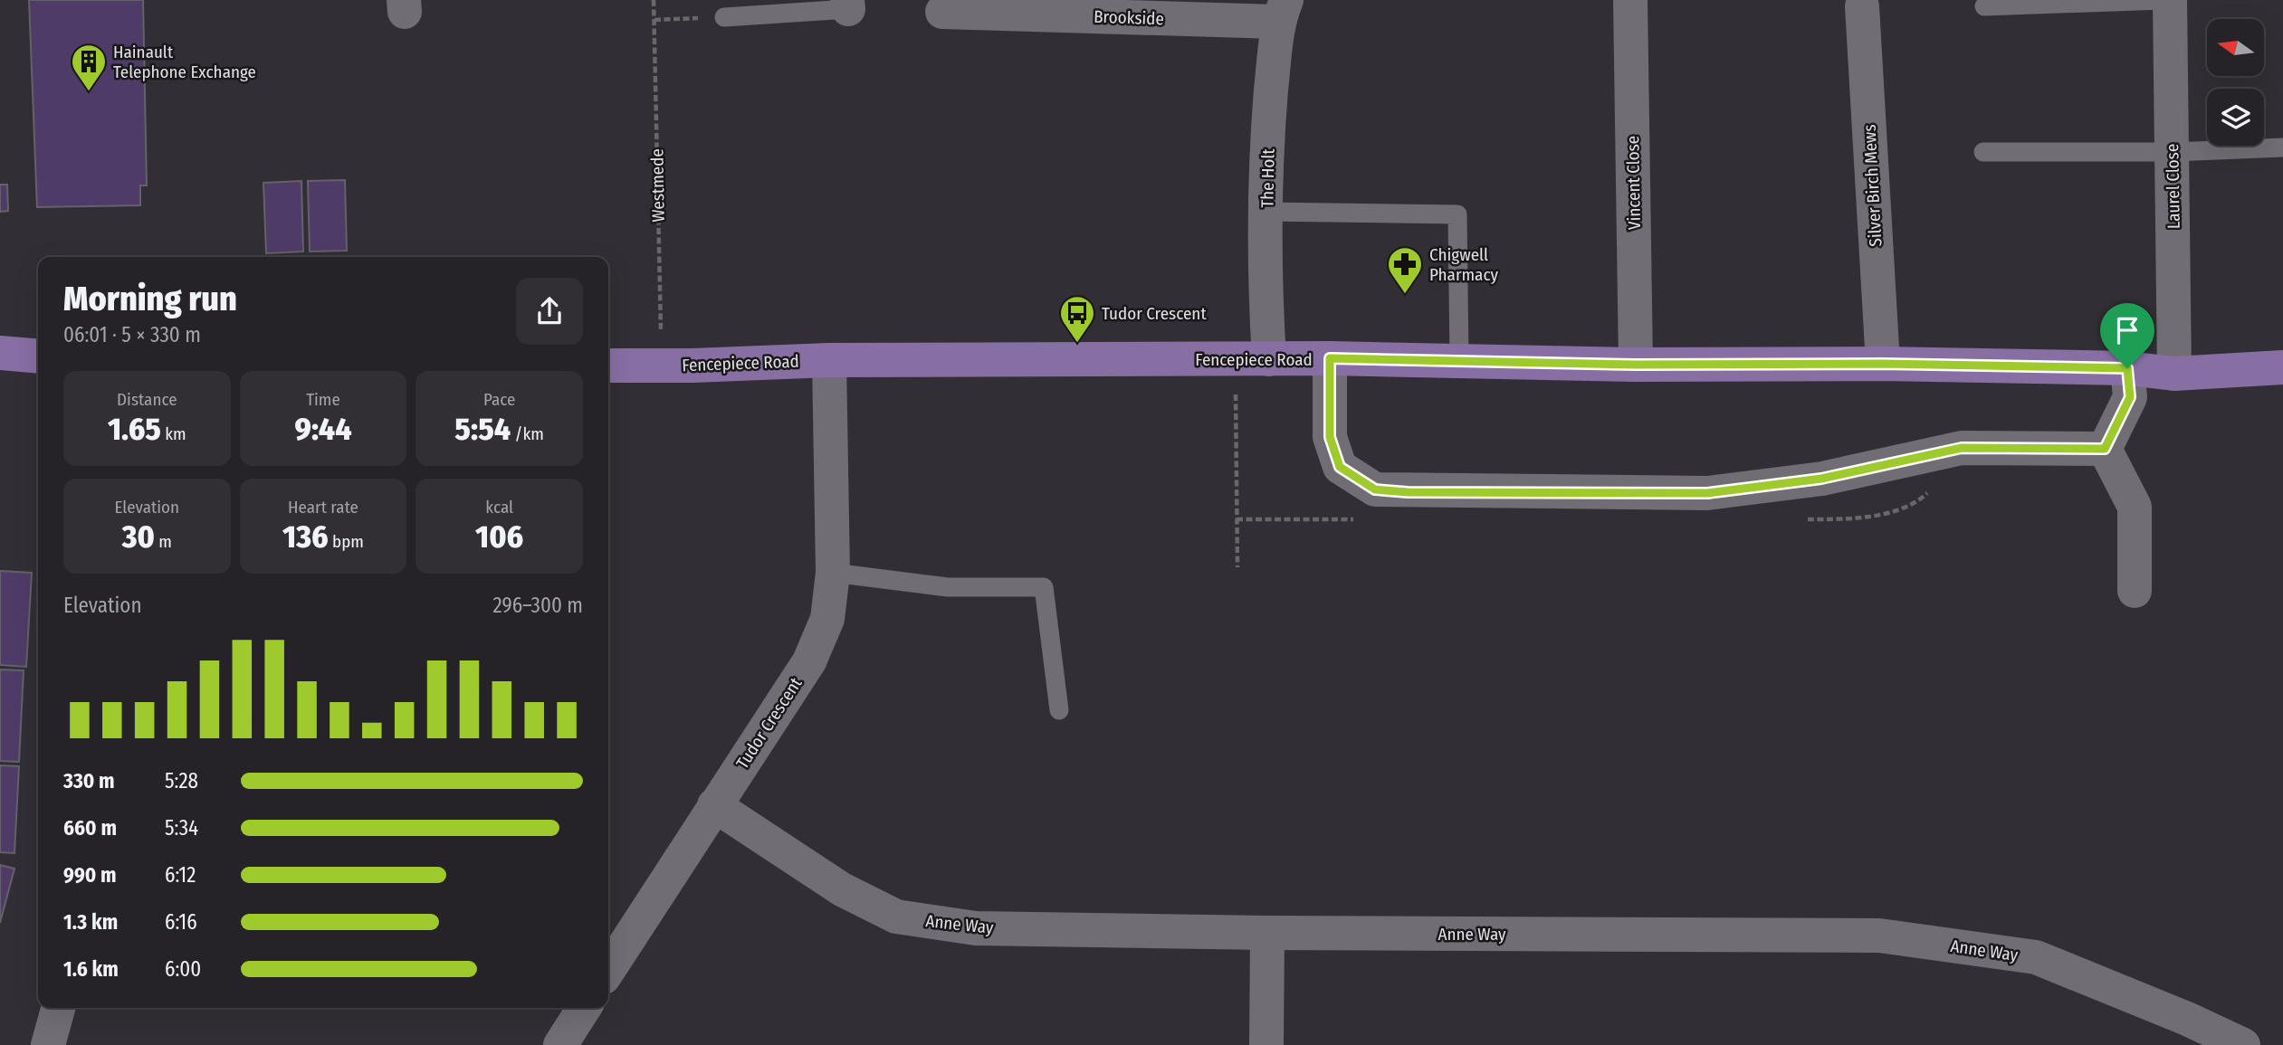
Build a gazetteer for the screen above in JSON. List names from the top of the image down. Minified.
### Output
{"streets":{"main road":["Fencepiece Road"],"street":["Brookside","The Holt","Vincent Close","Silver Birch Mews","Laurel Close","Tudor Crescent","Anne Way"],"path":["Westmede"]},"crossings":[["Brookside","The Holt"],["The Holt","Fencepiece Road"],["Vincent Close","Fencepiece Road"],["Silver Birch Mews","Fencepiece Road"],["Laurel Close","Fencepiece Road"],["Fencepiece Road","Tudor Crescent"],["Tudor Crescent","Anne Way"]],"places":{"building":["Hainault Telephone Exchange"],"pharmacy":["Chigwell Pharmacy"],"bus stop":["Tudor Crescent"]},"north":"left","page":{"heading":["Morning run","06:01 · 5 × 330 m"],"stats":[["Distance","1.65 km"],["Time","9:44"],["Pace","5:54 /km"],["Elevation","30 m"],["Heart rate","136 bpm"],["kcal","106"]],"chart":["Elevation","296–300 m"],"list":[{"name":"330 m","note":"5:28"},{"name":"660 m","note":"5:34"},{"name":"990 m","note":"6:12"},{"name":"1.3 km","note":"6:16"},{"name":"1.6 km","note":"6:00"}]}}
